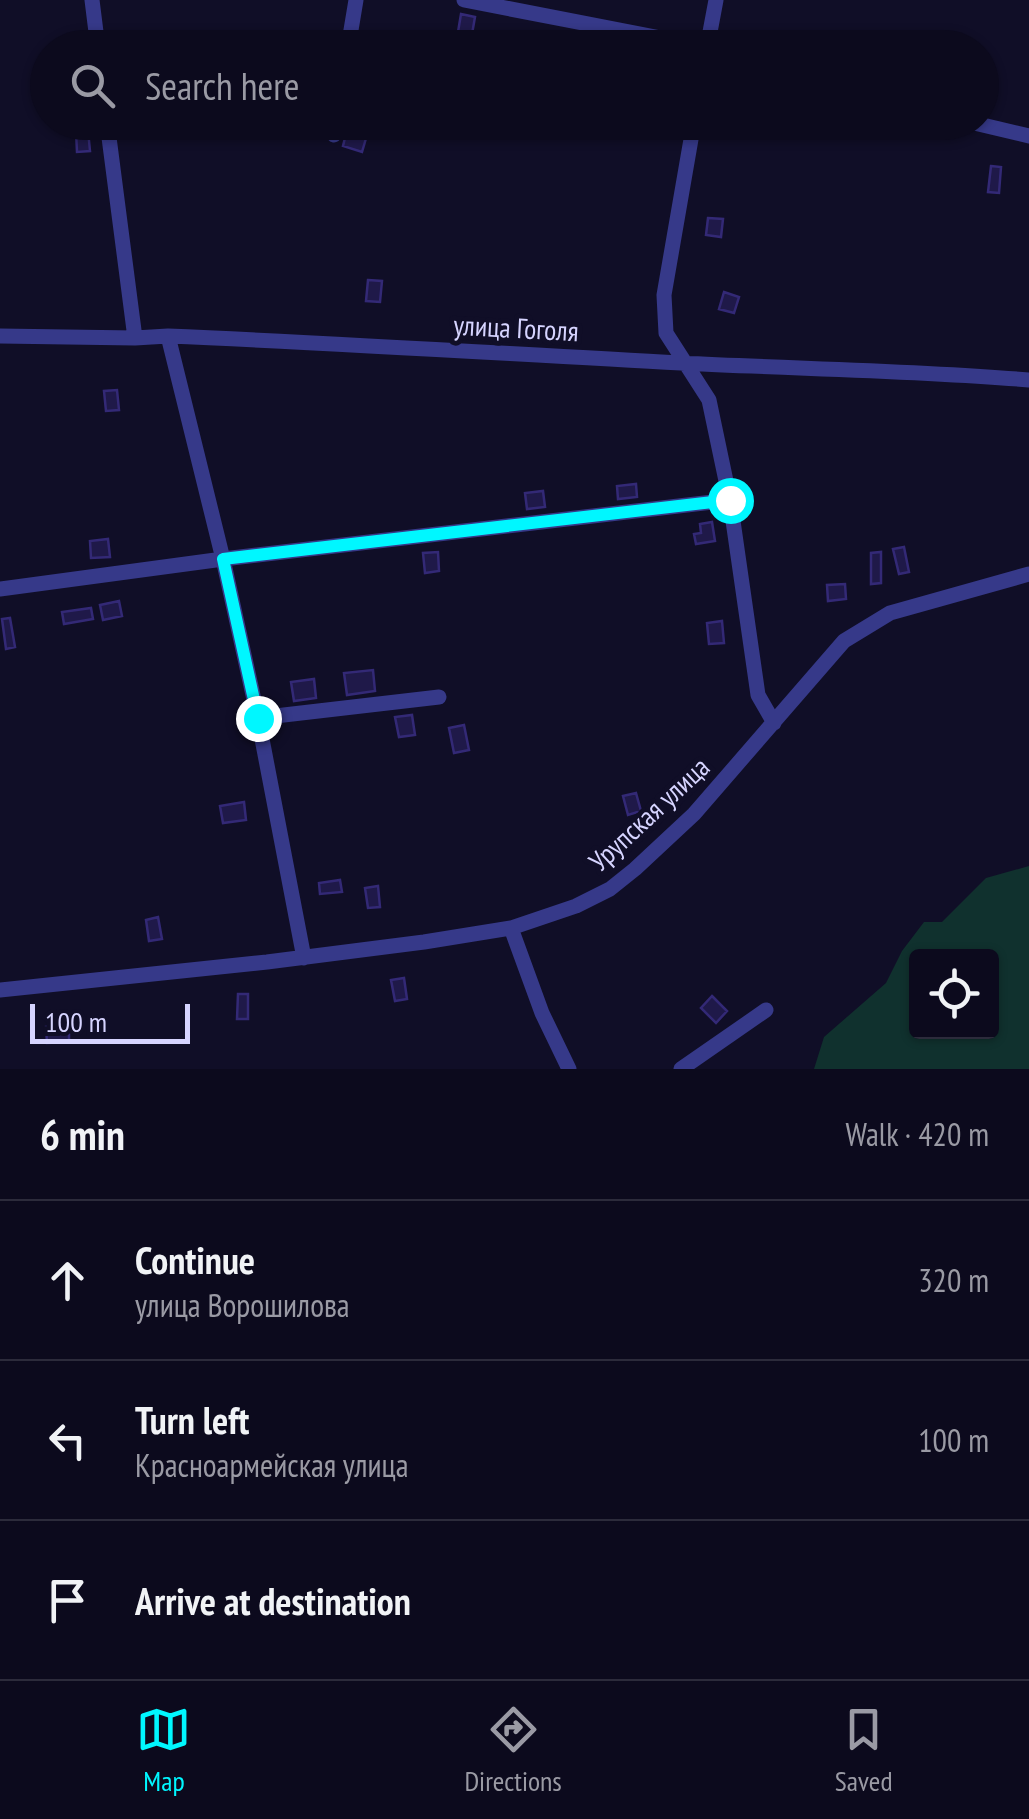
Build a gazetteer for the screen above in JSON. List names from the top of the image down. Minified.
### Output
{"streets":{"street":["улица Гоголя","Урупская улица"]},"scale_bar":"100 m","page":{"search":"Search here","scale":"100 m","heading":["6 min","Walk · 420 m"],"list":[["Continue","улица Ворошилова","320 m"],["Turn left","Красноармейская улица","100 m"],"Arrive at destination"],"nav":["Map","Directions","Saved"]}}
